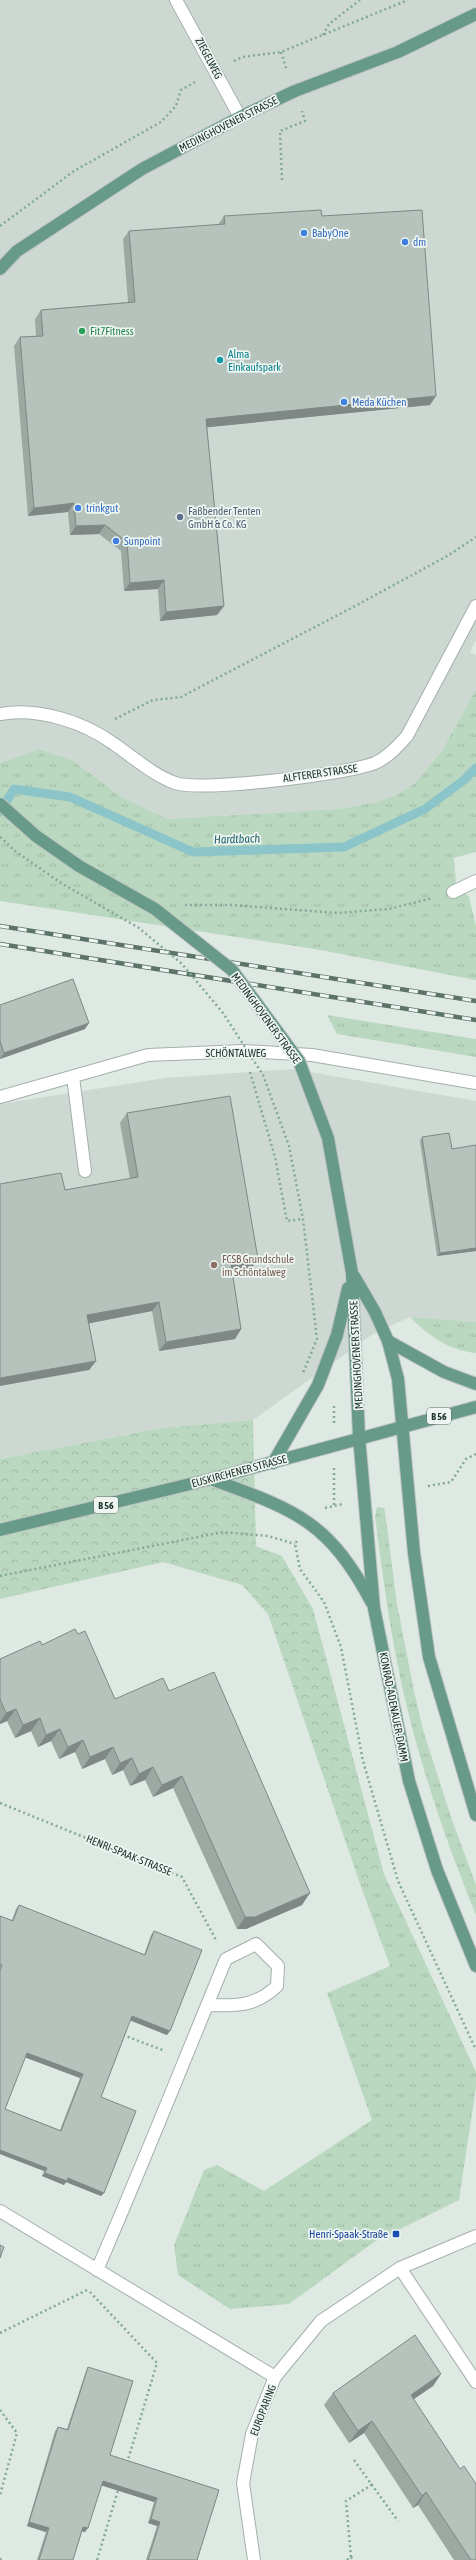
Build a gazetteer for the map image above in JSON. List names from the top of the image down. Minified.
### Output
{"streets":{"main road":["MEDINGHOVENER STRASSE","B 56","EUSKIRCHENER STRASSE","KONRAD-ADENAUER-DAMM"],"street":["ZIEGELWEG","ALFTERER STRASSE","SCHÖNTALWEG","EUROPARING"],"path":["HENRI-SPAAK-STRASSE"]},"crossings":[["ZIEGELWEG","MEDINGHOVENER STRASSE"],["MEDINGHOVENER STRASSE","EUSKIRCHENER STRASSE"],["MEDINGHOVENER STRASSE","KONRAD-ADENAUER-DAMM"],["EUSKIRCHENER STRASSE","KONRAD-ADENAUER-DAMM"]],"water":["Hardtbach"],"places":{"other":["BabyOne","dm","Fit7Fitness","Alma Einkaufspark","Meda Küchen","trinkgut","Faßbender Tenten GmbH & Co. KG","Sunpoint","FCSB Grundschule im Schöntalweg"],"transit":["Henri-Spaak-Straße"]}}
